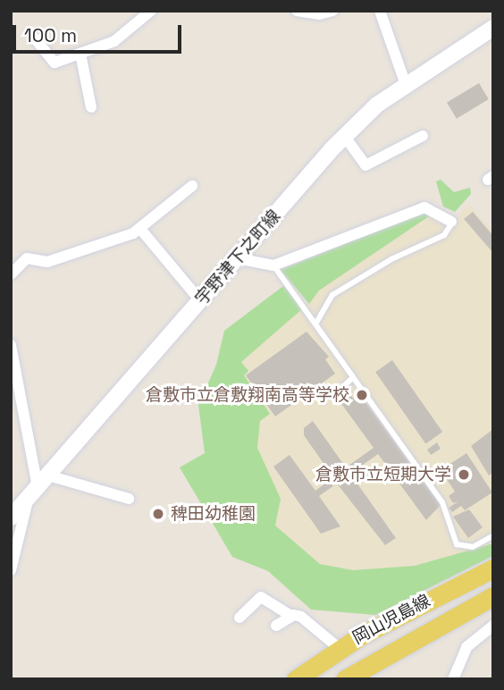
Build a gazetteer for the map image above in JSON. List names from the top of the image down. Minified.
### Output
{"streets":{"main road":["宇野津下之町線","岡山児島線"]},"places":["倉敷市立倉敷翔南高等学校","倉敷市立短期大学","稗田幼稚園"],"scale_bar":"100 m"}
